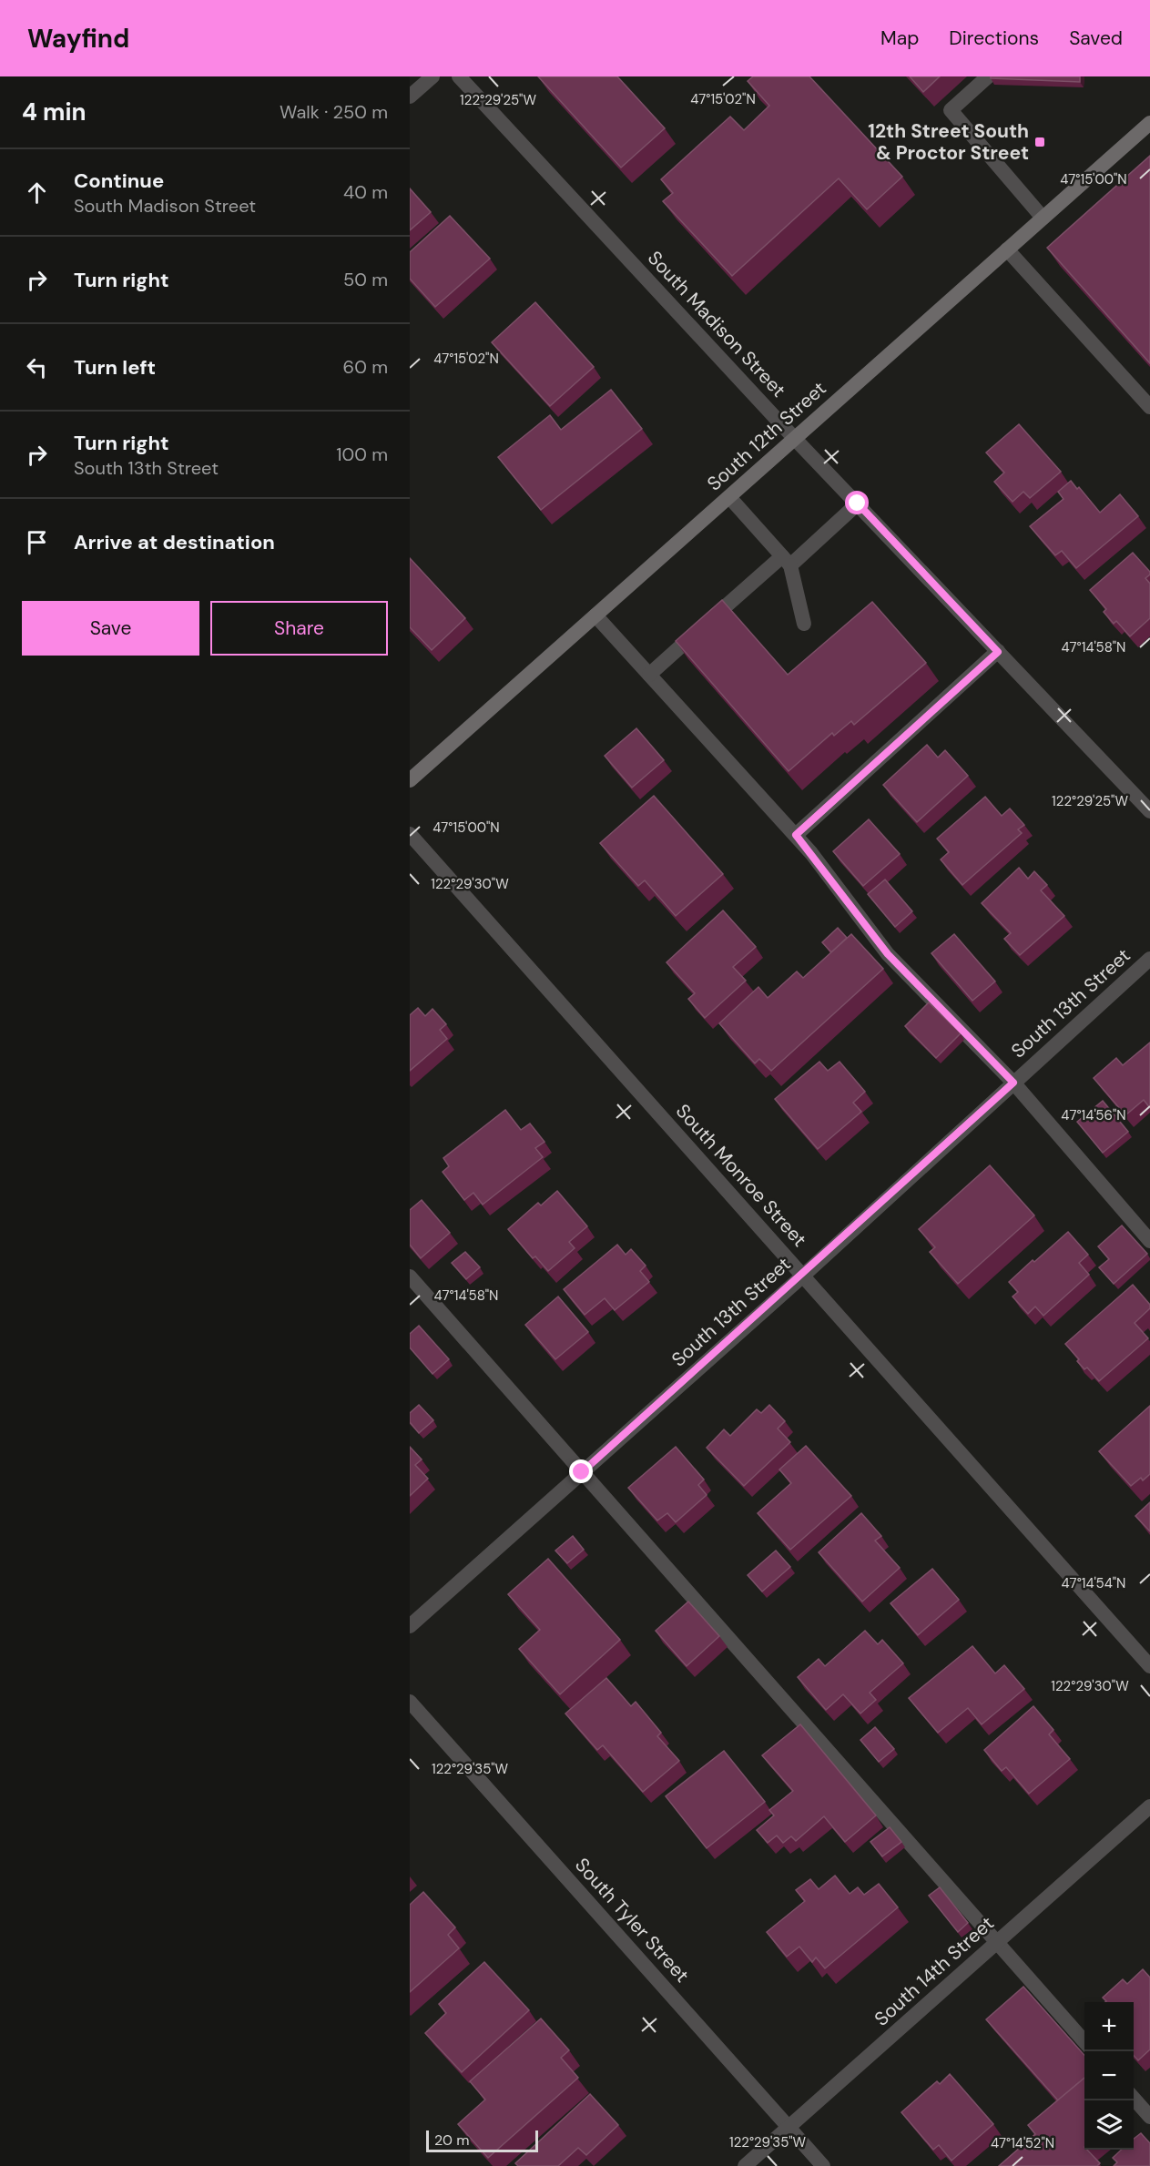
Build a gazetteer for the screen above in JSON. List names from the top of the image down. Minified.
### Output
{"streets":{"main road":["South 12th Street"],"street":["South Madison Street","South 13th Street","South Monroe Street","South Tyler Street","South 14th Street"]},"crossings":[["South Madison Street","South 12th Street"],["South 13th Street","South Monroe Street"],["South Tyler Street","South 14th Street"]],"places":{"transit":["12th Street South & Proctor Street"]},"scale_bar":"20 m","page":{"header":"Wayfind","nav":["Map","Directions","Saved"],"heading":["4 min","Walk · 250 m"],"list":[["Continue","South Madison Street","40 m"],["Turn right","50 m"],["Turn left","60 m"],["Turn right","South 13th Street","100 m"],"Arrive at destination"],"buttons":["Save","Share"],"map_buttons":["+","−"],"scale":"20 m"},"coordinates":["47°15'02\"N","122°29'25\"W","47°15'00\"N","47°14'58\"N","122°29'30\"W","47°14'56\"N","47°14'54\"N","122°29'35\"W","47°14'52\"N"]}
